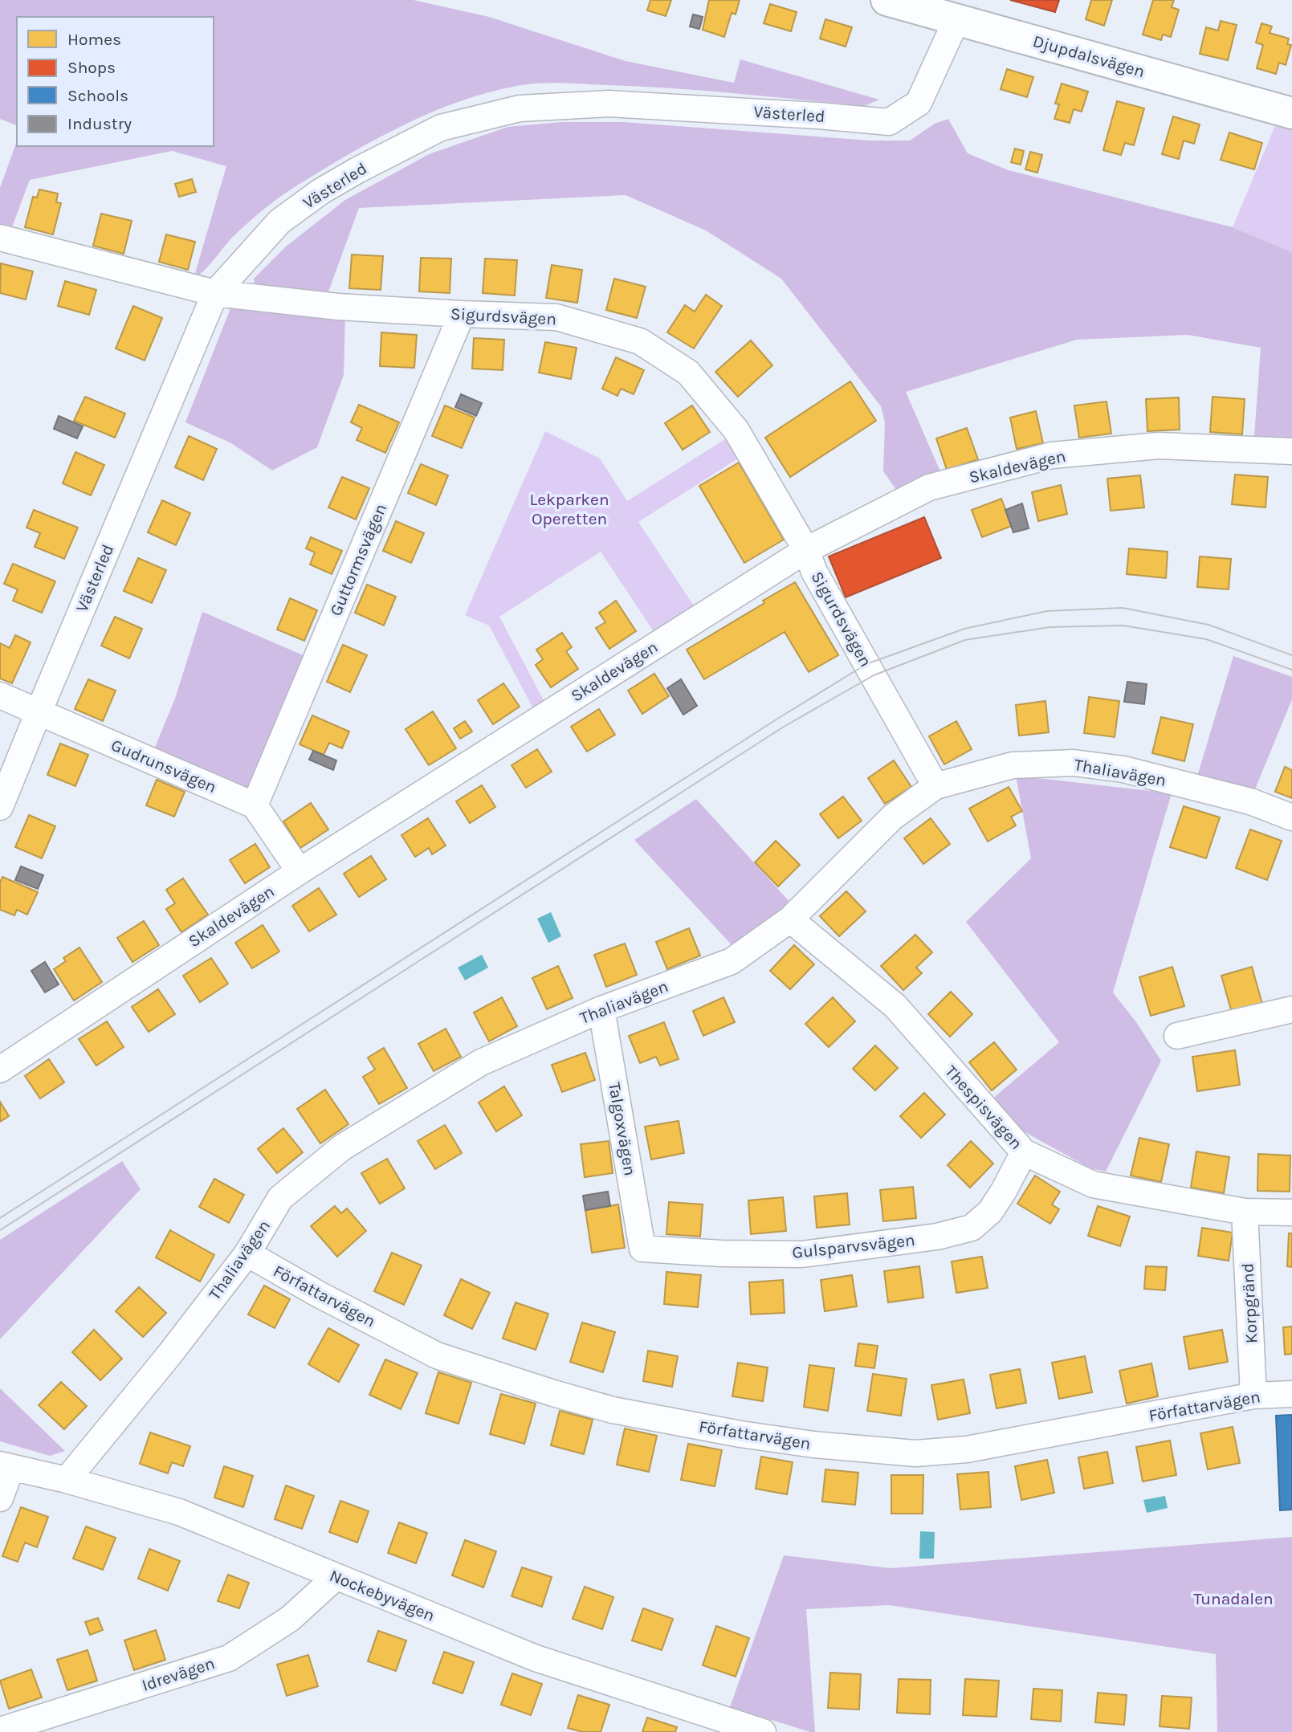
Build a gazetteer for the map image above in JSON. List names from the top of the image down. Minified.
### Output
{"streets":{"street":["Djupdalsvägen","Västerled","Sigurdsvägen","Skaldevägen","Guttormsvägen","Gudrunsvägen","Thaliavägen","Thespisvägen","Talgoxvägen","Gulsparvsvägen","Författarvägen","Korpgränd","Nockebyvägen","Idrevägen"]},"crossings":[["Djupdalsvägen","Västerled"],["Västerled","Sigurdsvägen"],["Västerled","Gudrunsvägen"],["Sigurdsvägen","Skaldevägen"],["Sigurdsvägen","Guttormsvägen"],["Sigurdsvägen","Thaliavägen"],["Guttormsvägen","Gudrunsvägen"],["Thaliavägen","Thespisvägen"],["Thaliavägen","Talgoxvägen"],["Thaliavägen","Författarvägen"],["Thaliavägen","Nockebyvägen"],["Thespisvägen","Gulsparvsvägen"],["Thespisvägen","Korpgränd"],["Talgoxvägen","Gulsparvsvägen"],["Författarvägen","Korpgränd"],["Nockebyvägen","Idrevägen"]],"parks":["Lekparken Operetten","Tunadalen"],"legend":["Homes","Shops","Schools","Industry"]}
